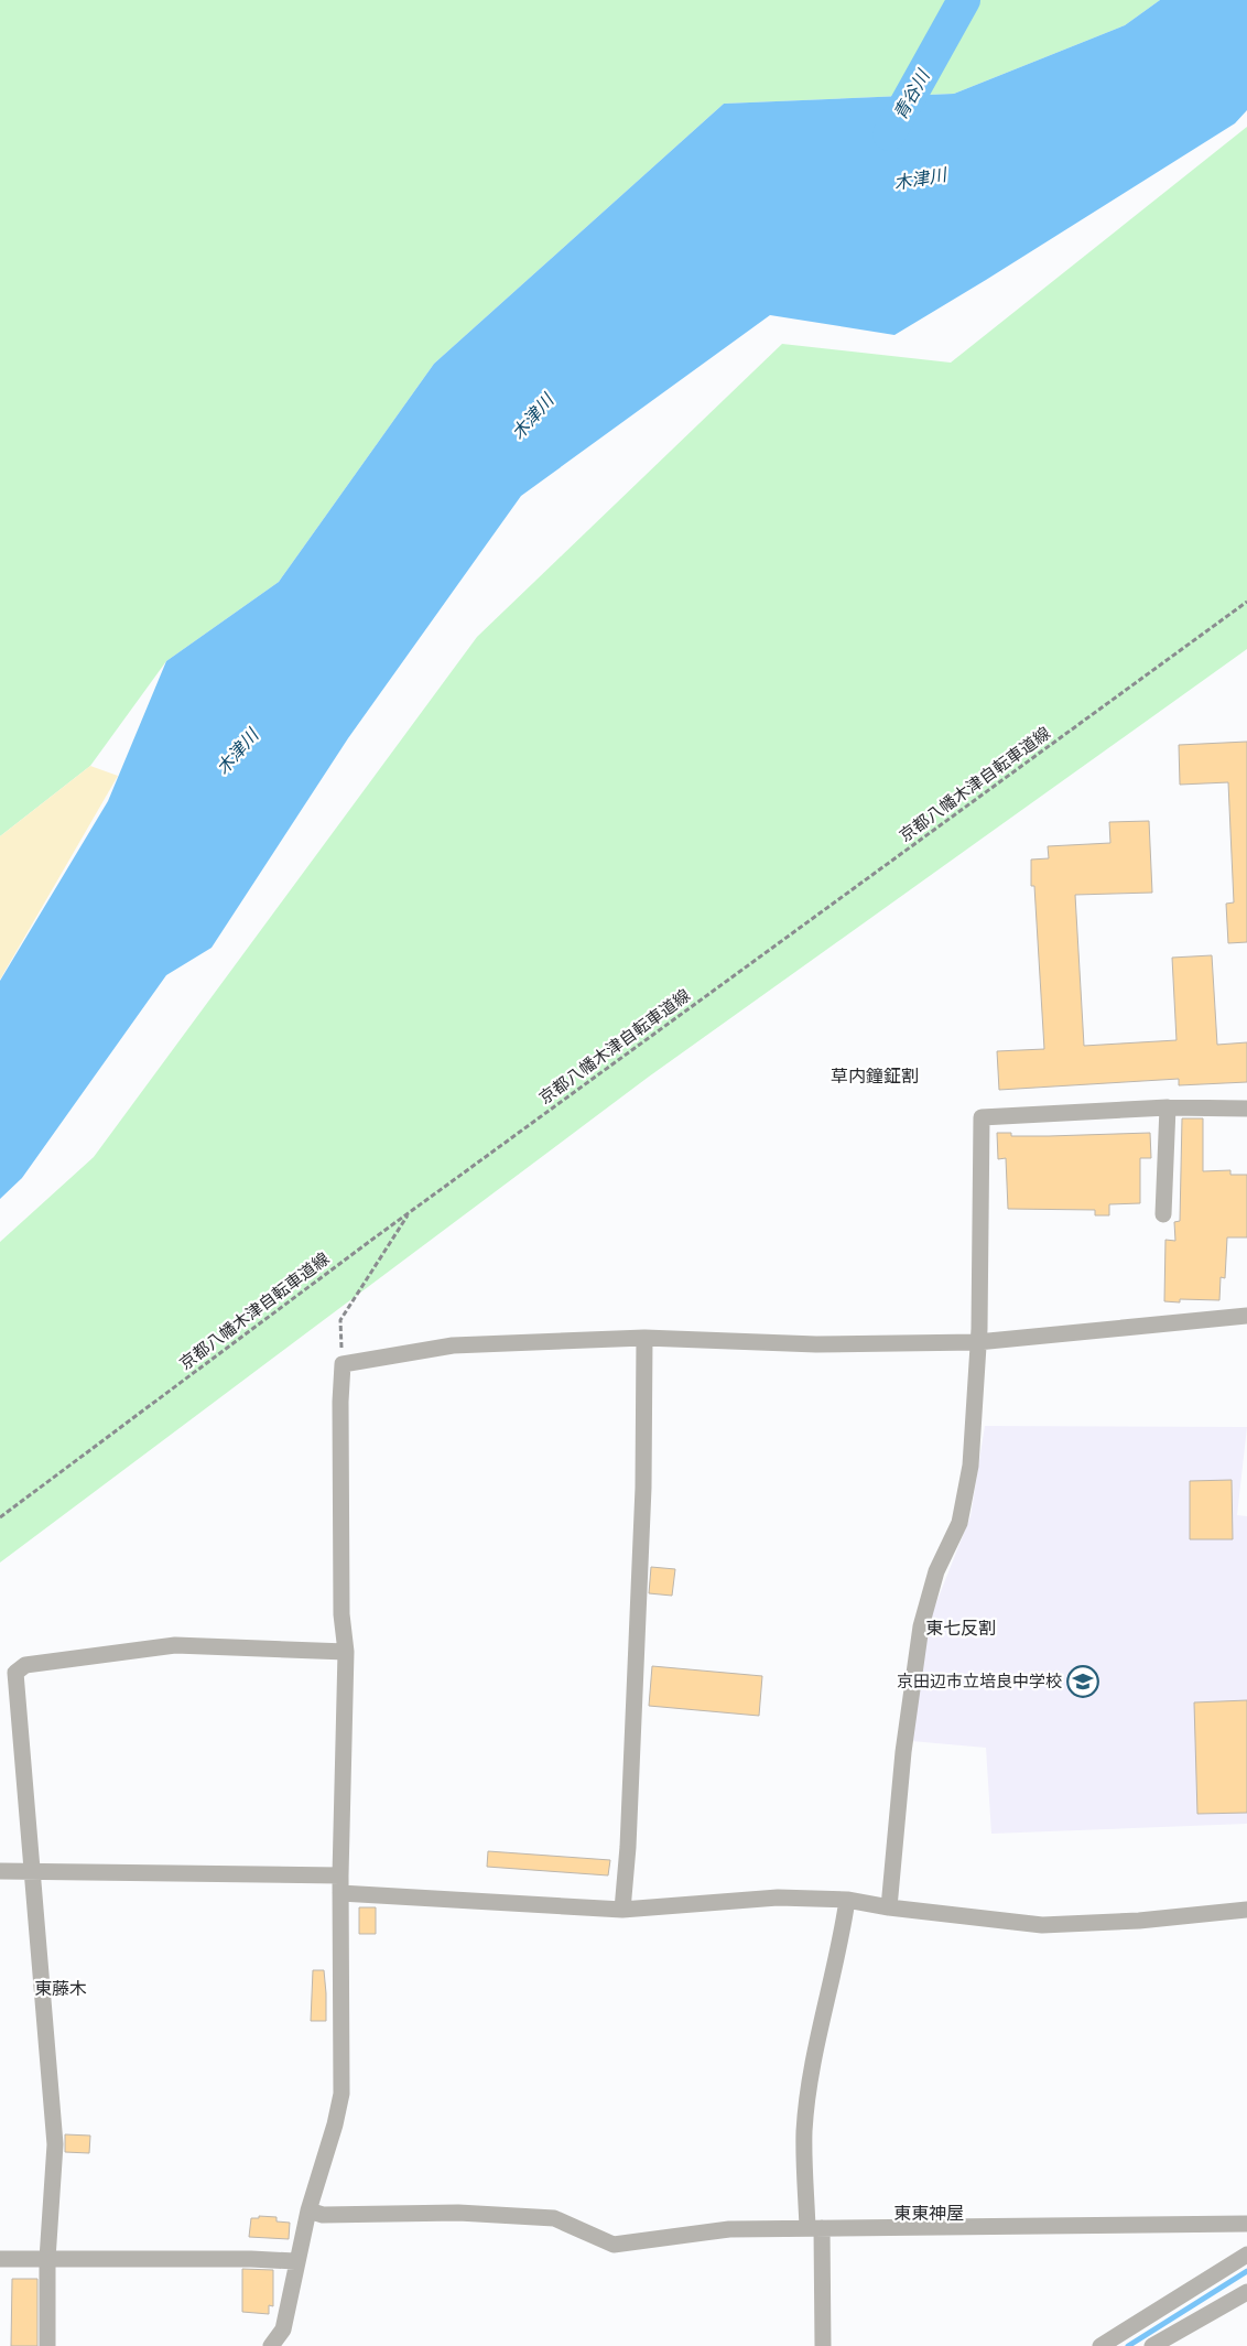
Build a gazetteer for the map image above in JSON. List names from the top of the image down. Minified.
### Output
{"streets":{"path":["京都八幡木津自転車道線"]},"districts":["草内鐘鉦割","東七反割","東藤木","東東神屋"],"water":["青谷川","木津川"],"places":{"school or university":["京田辺市立培良中学校"]}}
